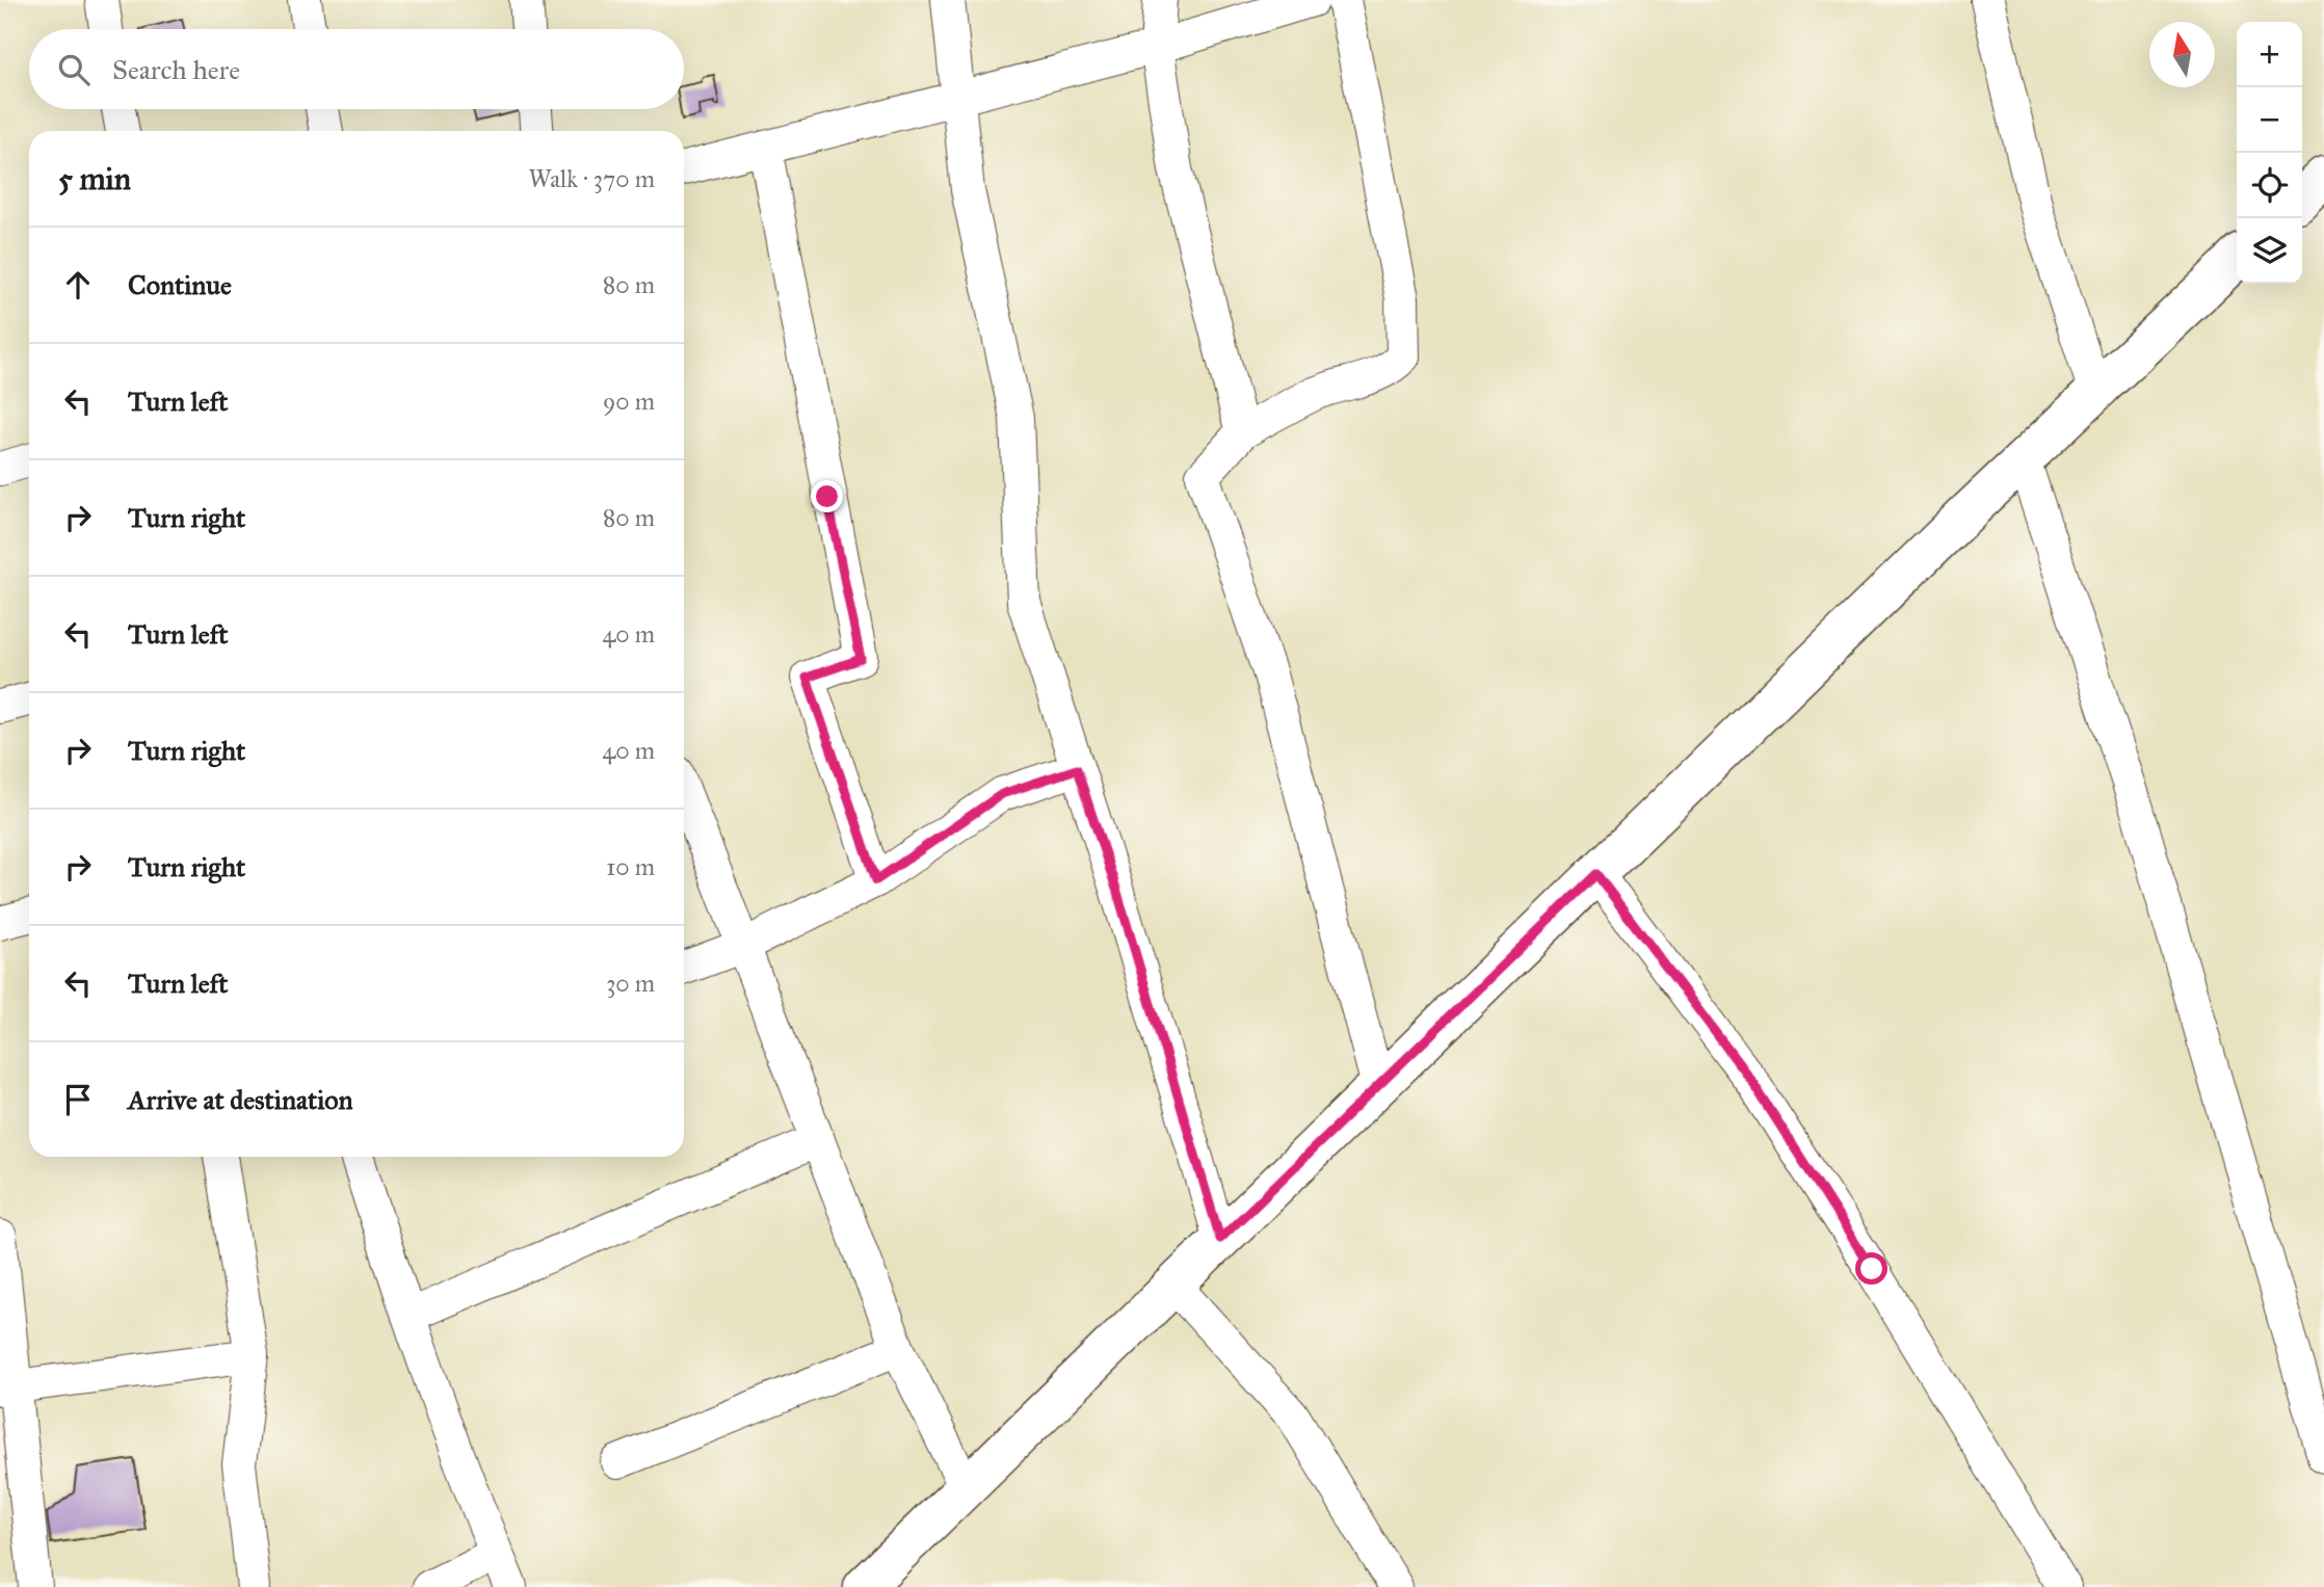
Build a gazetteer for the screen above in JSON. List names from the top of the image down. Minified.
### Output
{"north":"top","page":{"map_buttons":["+","−"],"search":"Search here","heading":["5 min","Walk · 370 m"],"list":[["Continue","80 m"],["Turn left","90 m"],["Turn right","80 m"],["Turn left","40 m"],["Turn right","40 m"],["Turn right","10 m"],["Turn left","30 m"],"Arrive at destination"]}}
